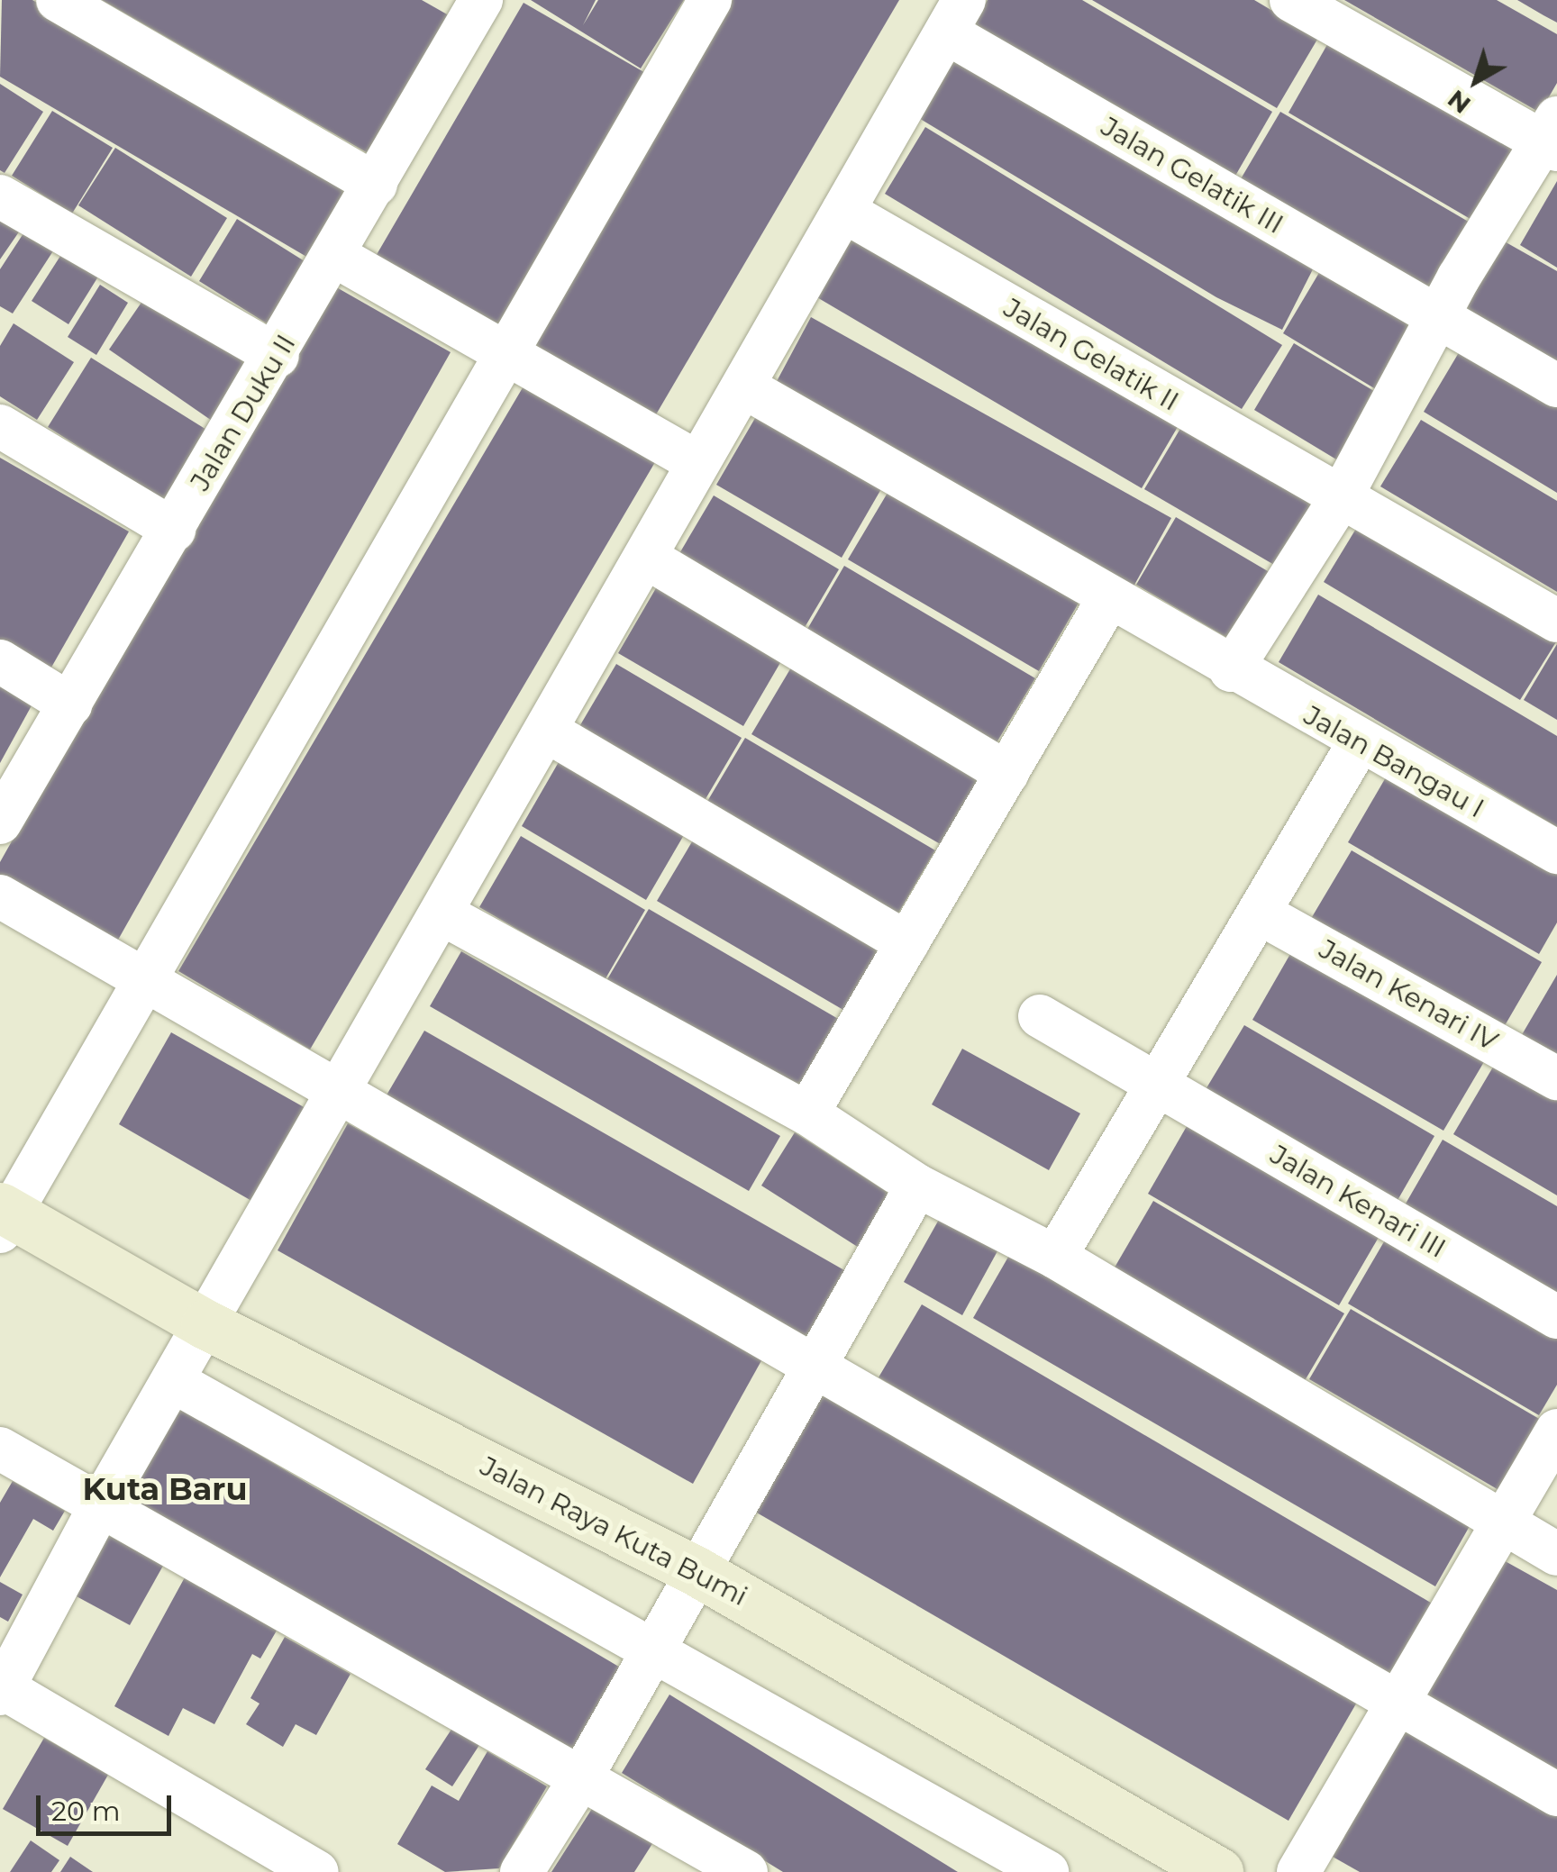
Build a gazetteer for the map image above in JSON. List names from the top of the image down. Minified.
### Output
{"streets":{"street":["Jalan Gelatik III","Jalan Gelatik II","Jalan Duku II","Jalan Bangau I","Jalan Kenari IV","Jalan Kenari III","Jalan Raya Kuta Bumi"]},"districts":["Kuta Baru"],"scale_bar":"20 m","north":"bottom left"}
